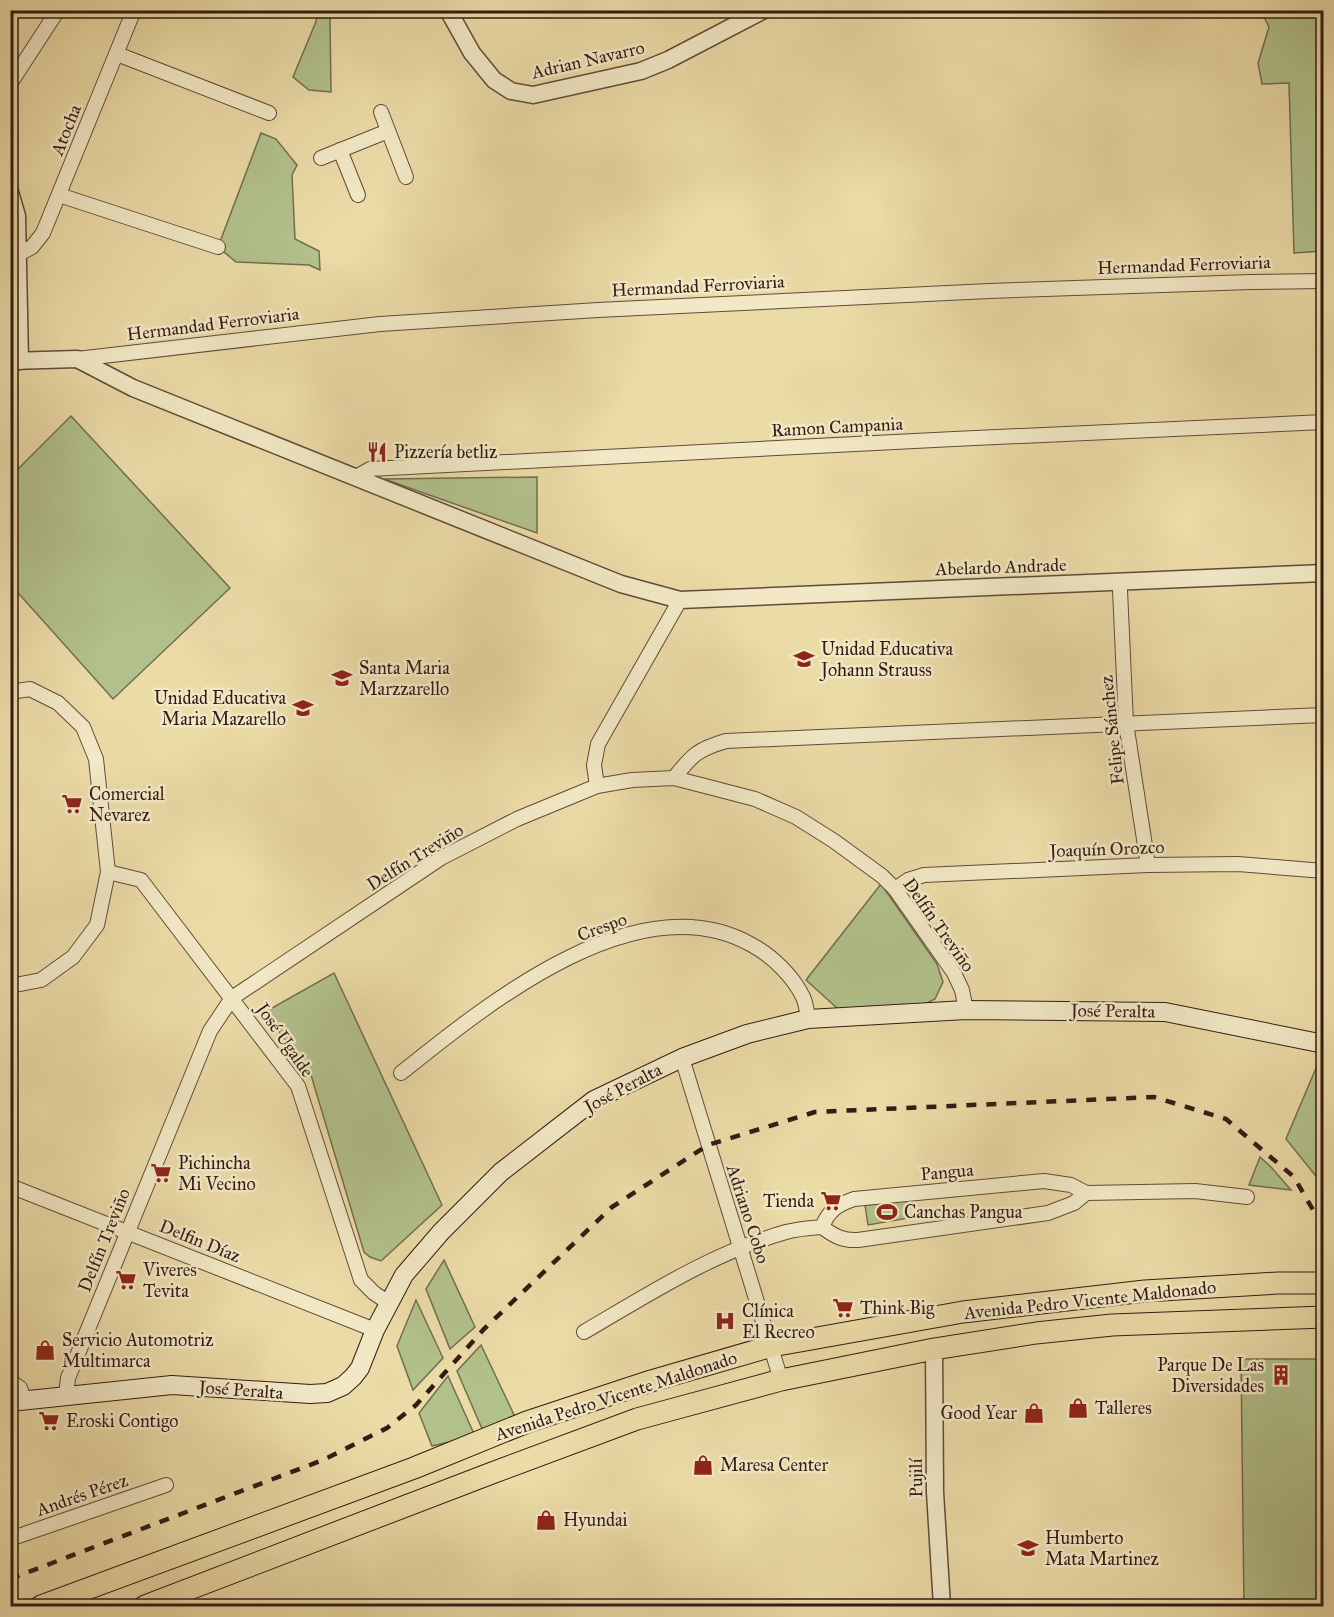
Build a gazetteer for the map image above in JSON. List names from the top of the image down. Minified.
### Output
{"streets":{"main road":["José Peralta","Avenida Pedro Vicente Maldonado"],"street":["Adrian Navarro","Atocha","Hermandad Ferroviaria","Ramon Campania","Abelardo Andrade","Felipe Sánchez","Joaquín Orozco","Delfín Treviño","Crespo","José Ugalde","Pangua","Adriano Cobo","Delfin Díaz","Pujilí","Andrés Pérez"]},"crossings":[["Hermandad Ferroviaria","Ramon Campania"],["Hermandad Ferroviaria","Abelardo Andrade"],["Felipe Sánchez","Joaquín Orozco"],["Joaquín Orozco","Delfín Treviño"],["Delfín Treviño","José Peralta"],["Delfín Treviño","José Ugalde"],["Delfín Treviño","Delfin Díaz"],["Crespo","José Peralta"],["José Peralta","José Ugalde"],["José Peralta","Adriano Cobo"],["José Peralta","Delfin Díaz"],["Adriano Cobo","Avenida Pedro Vicente Maldonado"],["Avenida Pedro Vicente Maldonado","Pujilí"]],"places":{"restaurant":["Pizzería betliz"],"school or university":["Unidad Educativa Johann Strauss","Santa Maria Marzzarello","Unidad Educativa Maria Mazarello","Humberto Mata Martinez"],"supermarket":["Comercial Nevarez","Pichincha Mi Vecino","Tienda","Viveres Tevita","Think Big","Eroski Contigo"],"sports":["Canchas Pangua"],"hospital":["Clínica El Recreo"],"shop":["Servicio Automotriz Multimarca","Talleres","Good Year","Maresa Center","Hyundai"],"building":["Parque De Las Diversidades"]}}
